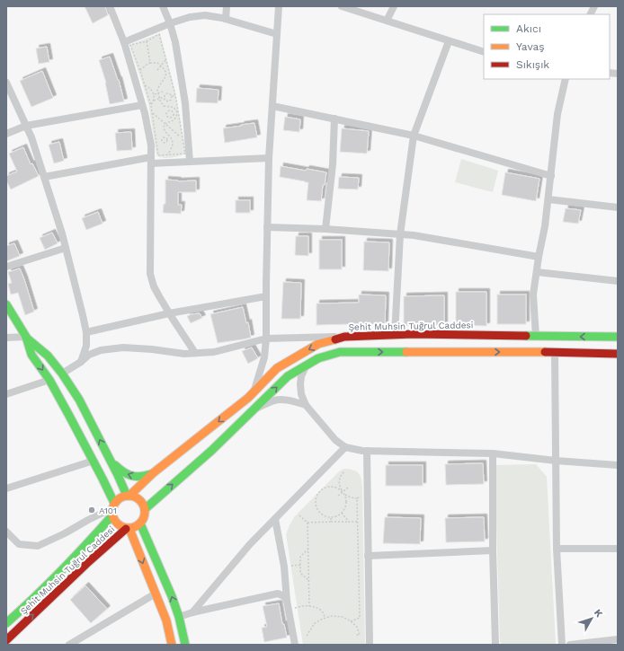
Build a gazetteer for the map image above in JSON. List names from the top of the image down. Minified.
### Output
{"streets":{"main road":["Şehit Muhsin Tuğrul Caddesi"]},"places":["A101"],"legend":["Akıcı","Yavaş","Sıkışık"],"north":"top right"}
